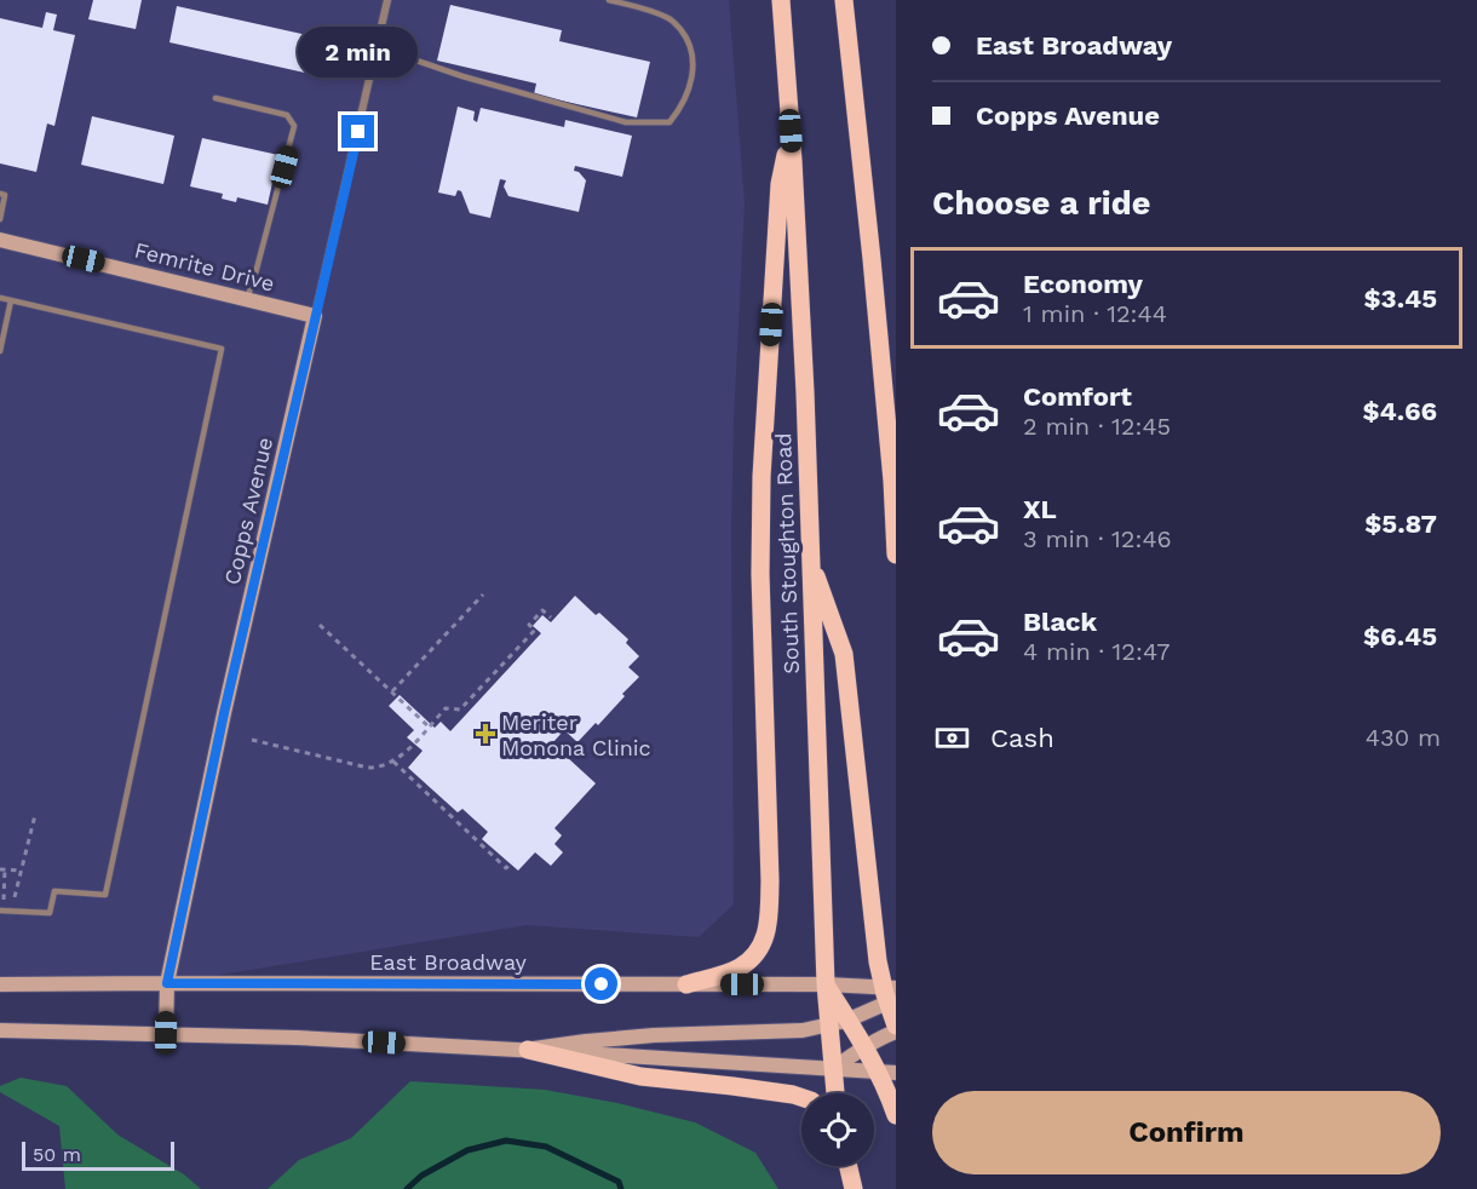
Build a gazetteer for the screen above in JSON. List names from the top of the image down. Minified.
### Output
{"streets":{"main road":["South Stoughton Road"],"street":["Femrite Drive","Copps Avenue","East Broadway"]},"crossings":[["Femrite Drive","Copps Avenue"],["Copps Avenue","East Broadway"],["South Stoughton Road","East Broadway"]],"places":{"health":["Meriter Monona Clinic"]},"scale_bar":"50 m","page":{"banner":["East Broadway","Copps Avenue"],"bubble":"2 min","heading":"Choose a ride","list":[{"name":"Economy","note":"1 min · 12:44","value":"$3.45"},{"name":"Comfort","note":"2 min · 12:45","value":"$4.66"},{"name":"XL","note":"3 min · 12:46","value":"$5.87"},{"name":"Black","note":"4 min · 12:47","value":"$6.45"}],"pay":["Cash","430 m"],"buttons":"Confirm","scale":"50 m"}}
